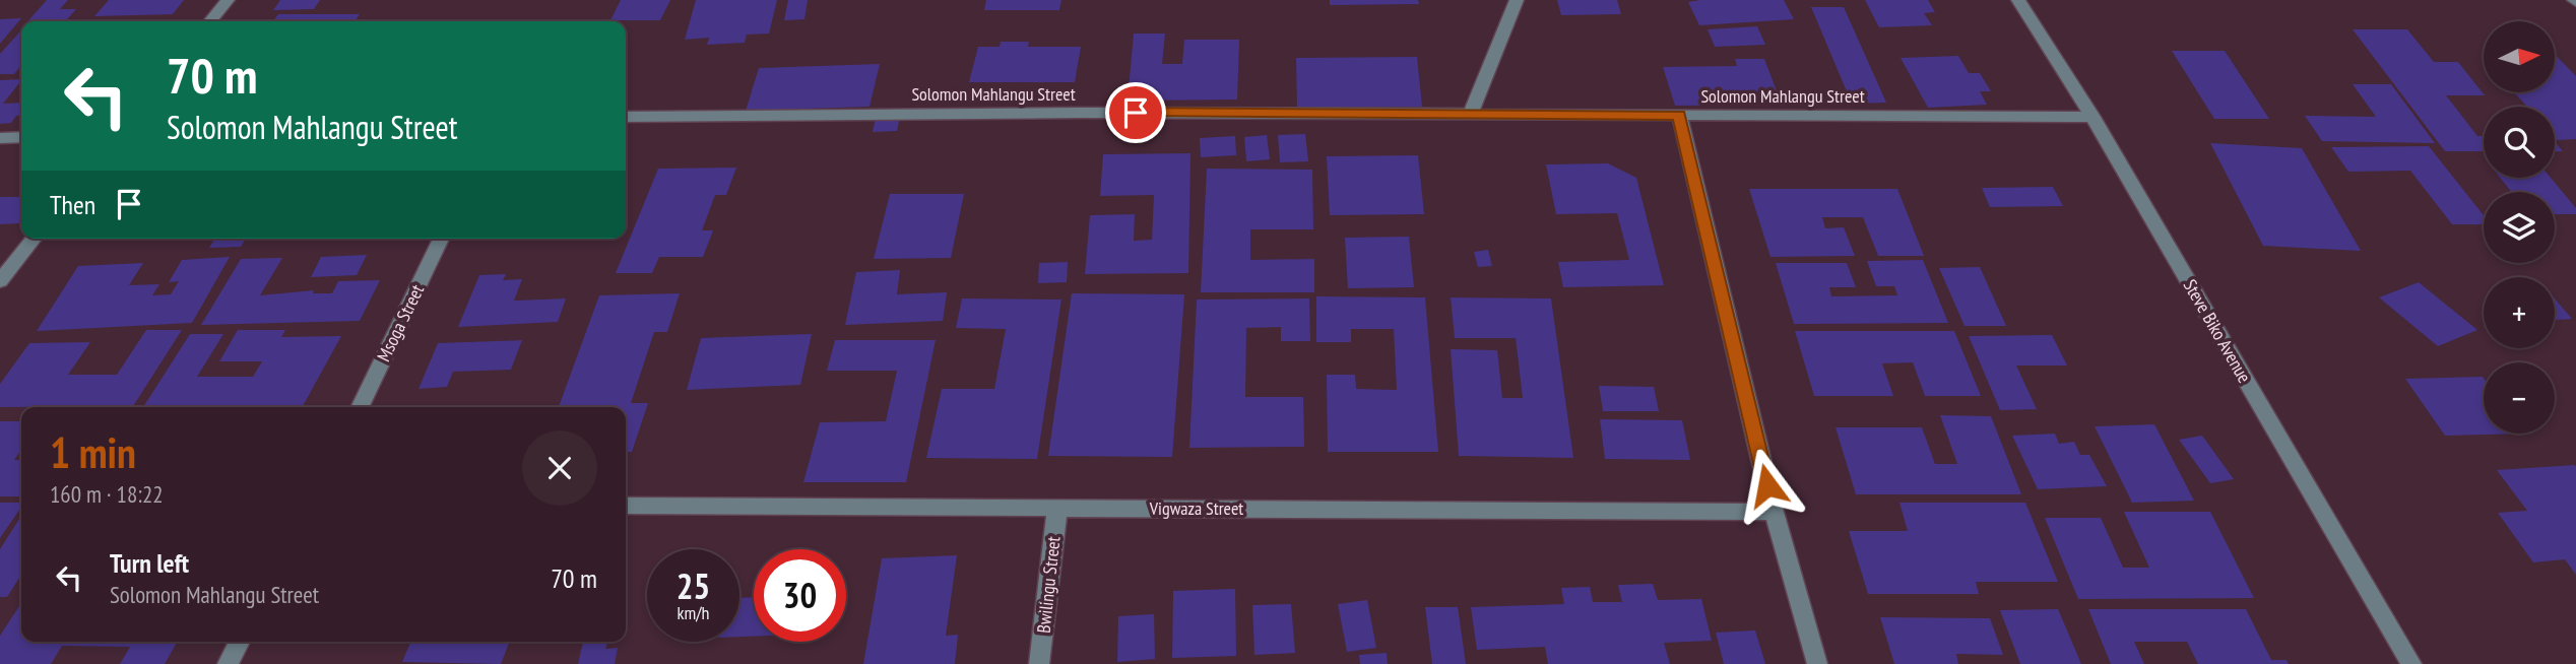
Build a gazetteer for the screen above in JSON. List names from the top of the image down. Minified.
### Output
{"streets":{"street":["Solomon Mahlangu Street","Msoga Street","Steve Biko Avenue","Vigwaza Street","Bwilingu Street"]},"crossings":[["Solomon Mahlangu Street","Steve Biko Avenue"],["Vigwaza Street","Bwilingu Street"]],"north":"right","page":{"map_buttons":["+","−"],"turn":["70 m","Solomon Mahlangu Street"],"then":"Then","heading":["1 min","160 m · 18:22"],"list":[{"name":"Turn left","note":"Solomon Mahlangu Street","value":"70 m"}],"speed":"25 km/h","limit":"30"}}
